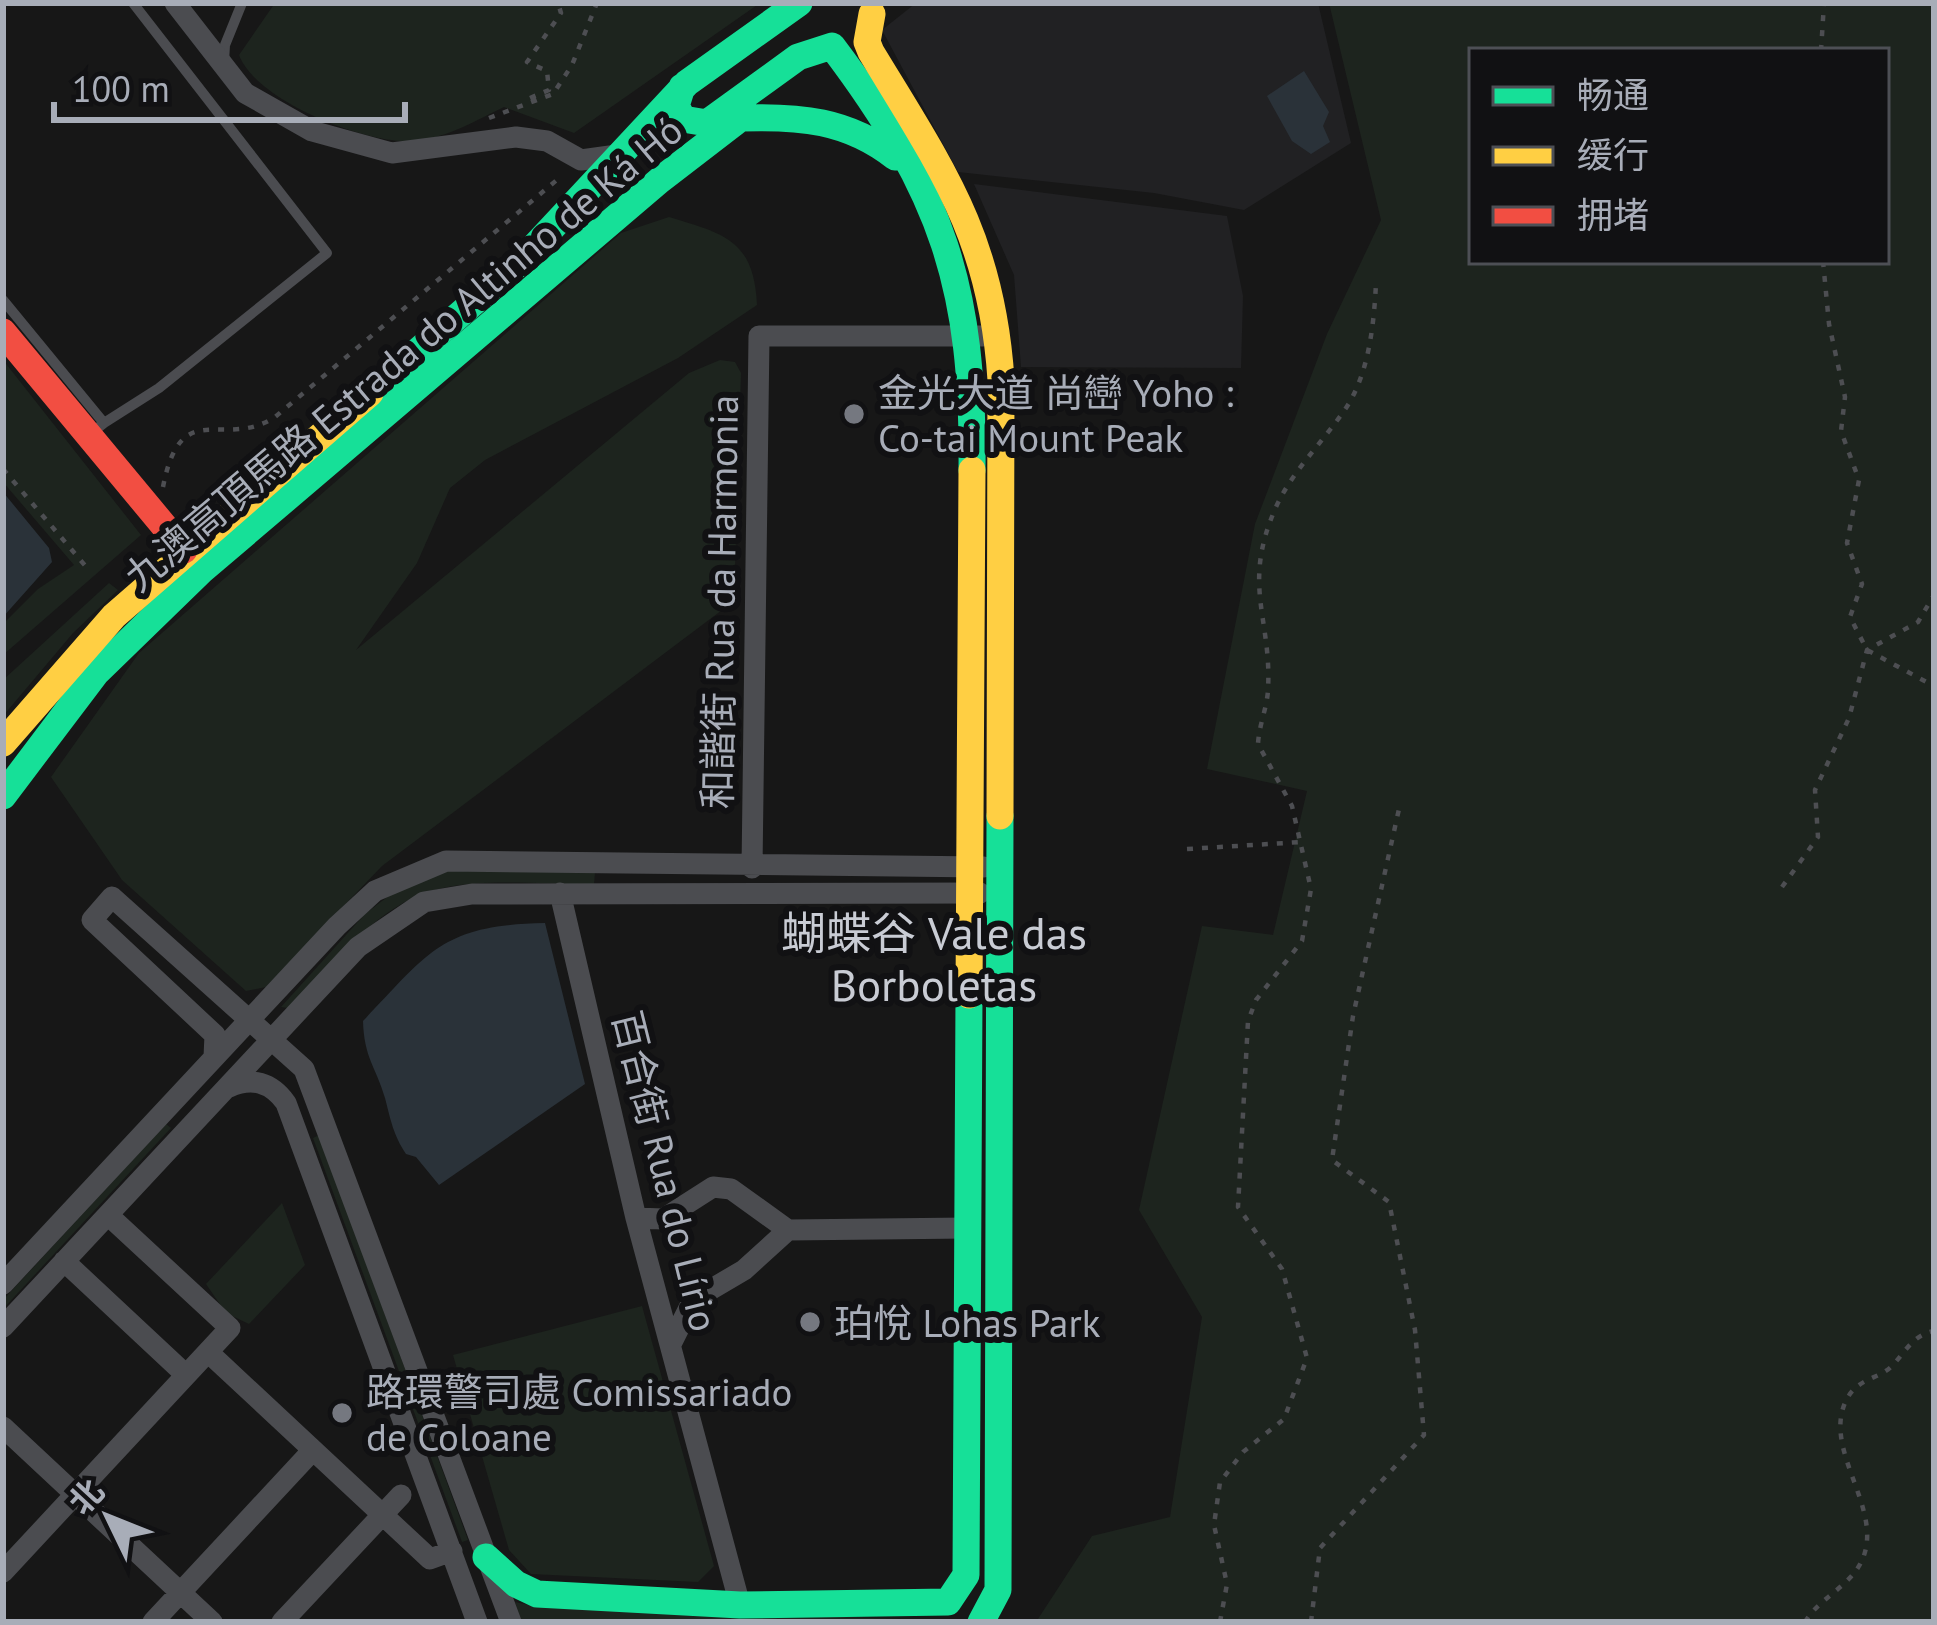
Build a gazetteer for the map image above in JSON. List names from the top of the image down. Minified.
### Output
{"streets":{"street":["九澳高頂馬路 Estrada do Altinho de Ká Hó","和諧街 Rua da Harmonia","百合街 Rua do Lírio"]},"districts":["蝴蝶谷 Vale das Borboletas"],"places":["金光大道 尚巒 Yoho : Co-tai Mount Peak","珀悅 Lohas Park","路環警司處 Comissariado de Coloane"],"legend":["畅通","缓行","拥堵"],"scale_bar":"100 m","north":"top left"}
